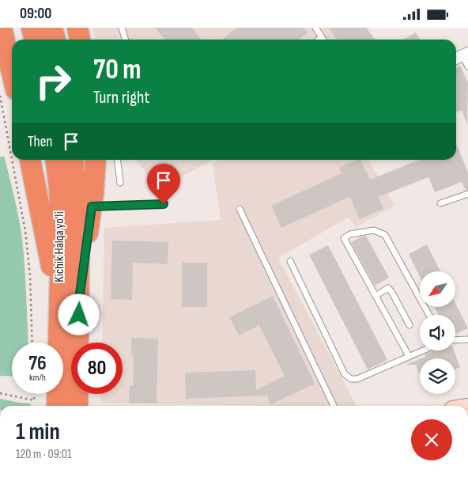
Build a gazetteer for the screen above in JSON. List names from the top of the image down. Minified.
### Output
{"streets":{"highway":["Kichik Halqa yo'li"]},"north":"bottom left","page":{"status":"09:00","turn":["70 m","Turn right"],"then":"Then","speed":"76 km/h","limit":"80","heading":["1 min","120 m · 09:01"]}}
